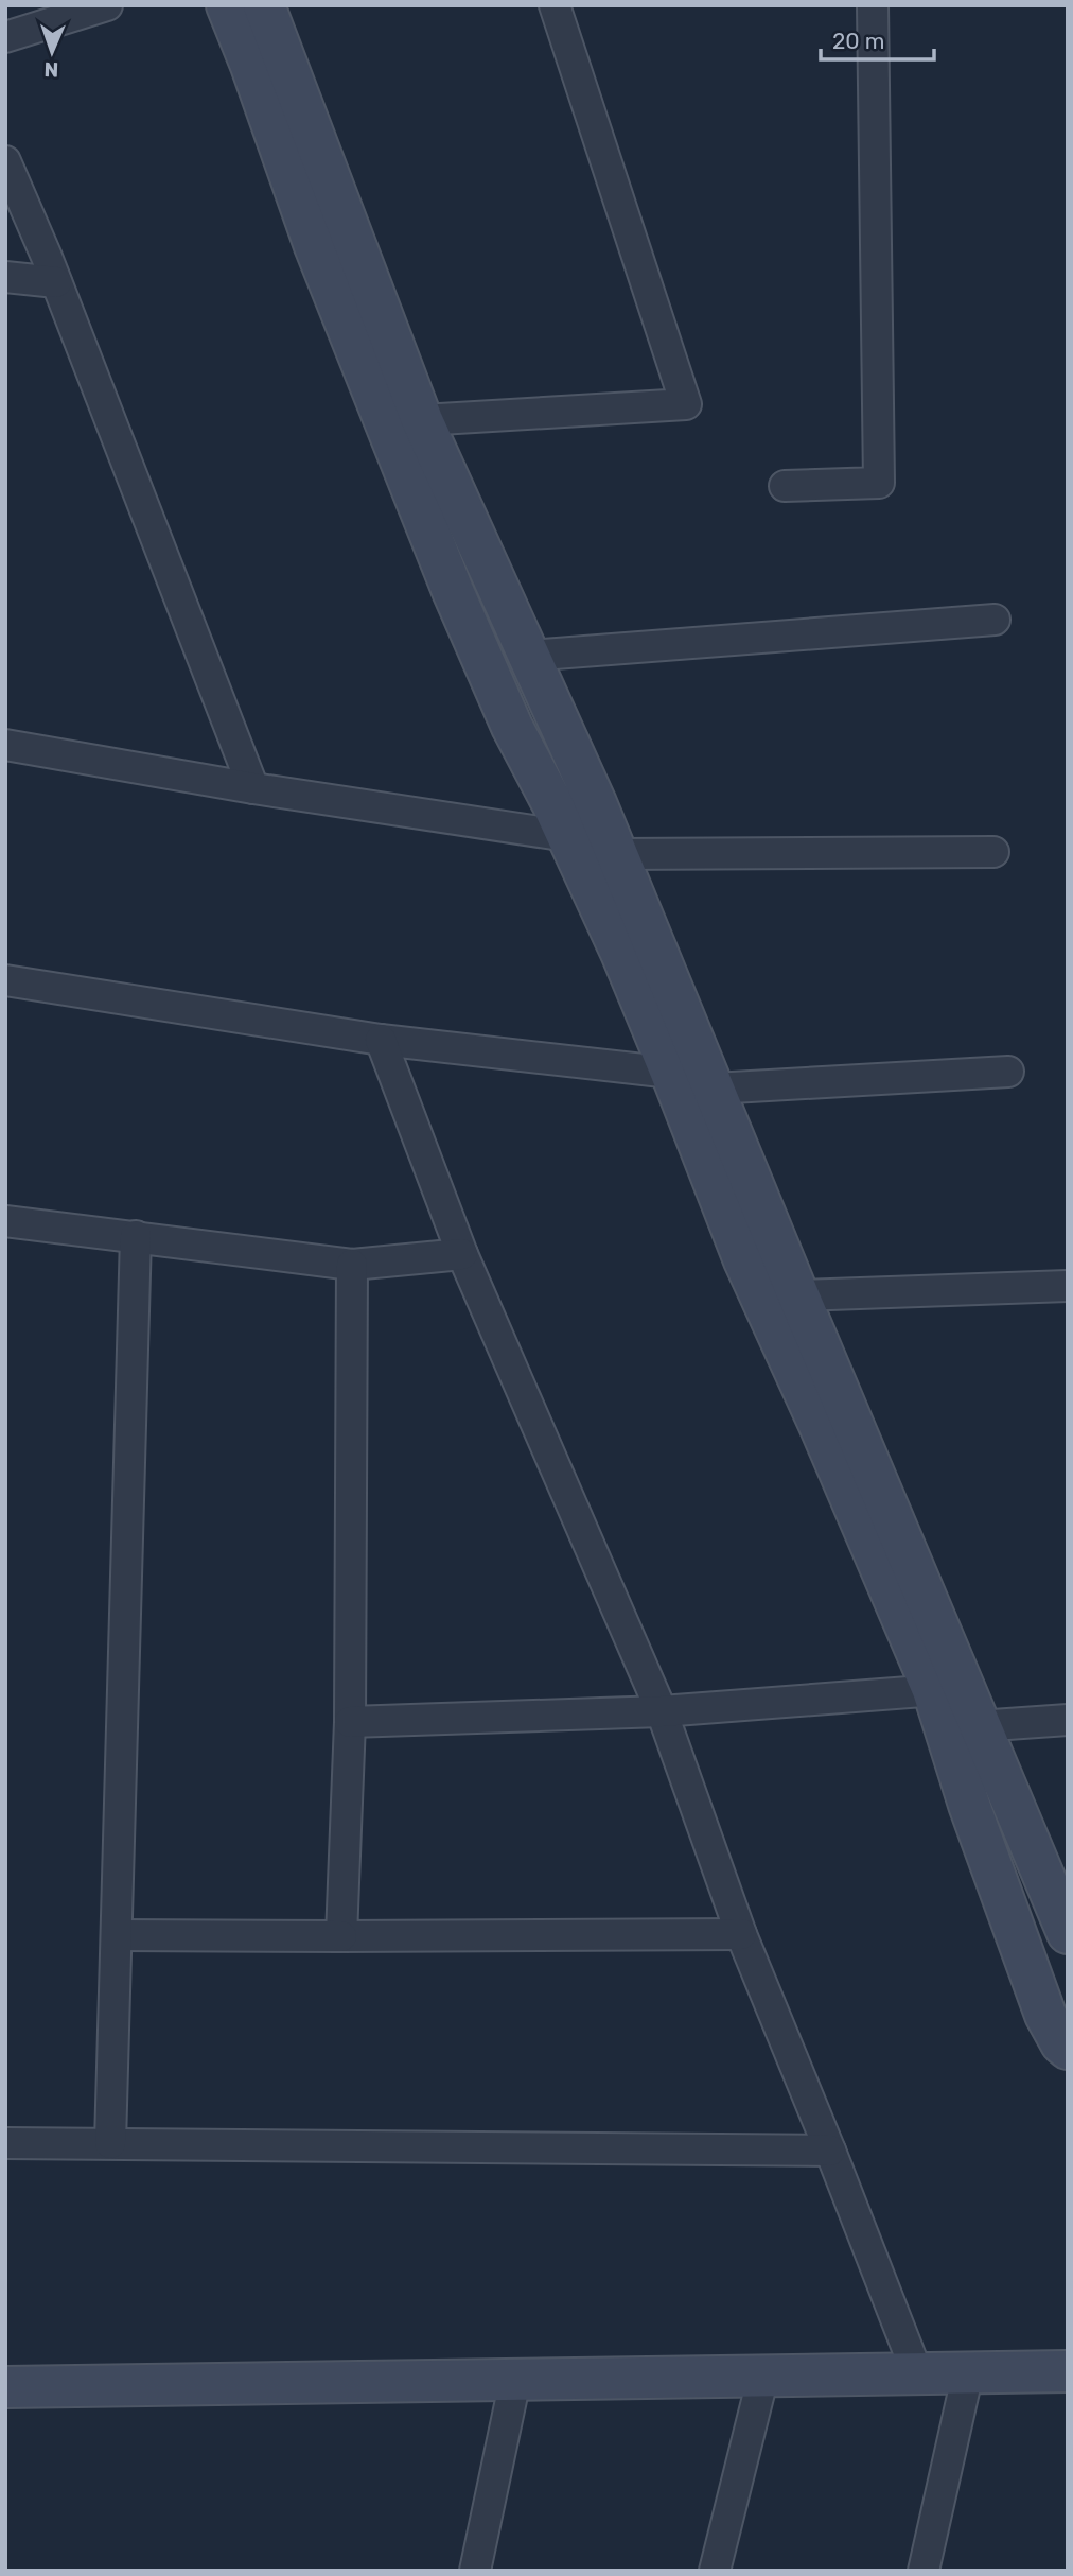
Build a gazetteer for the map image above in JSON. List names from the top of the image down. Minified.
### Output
{"scale_bar":"20 m","north":"bottom"}
